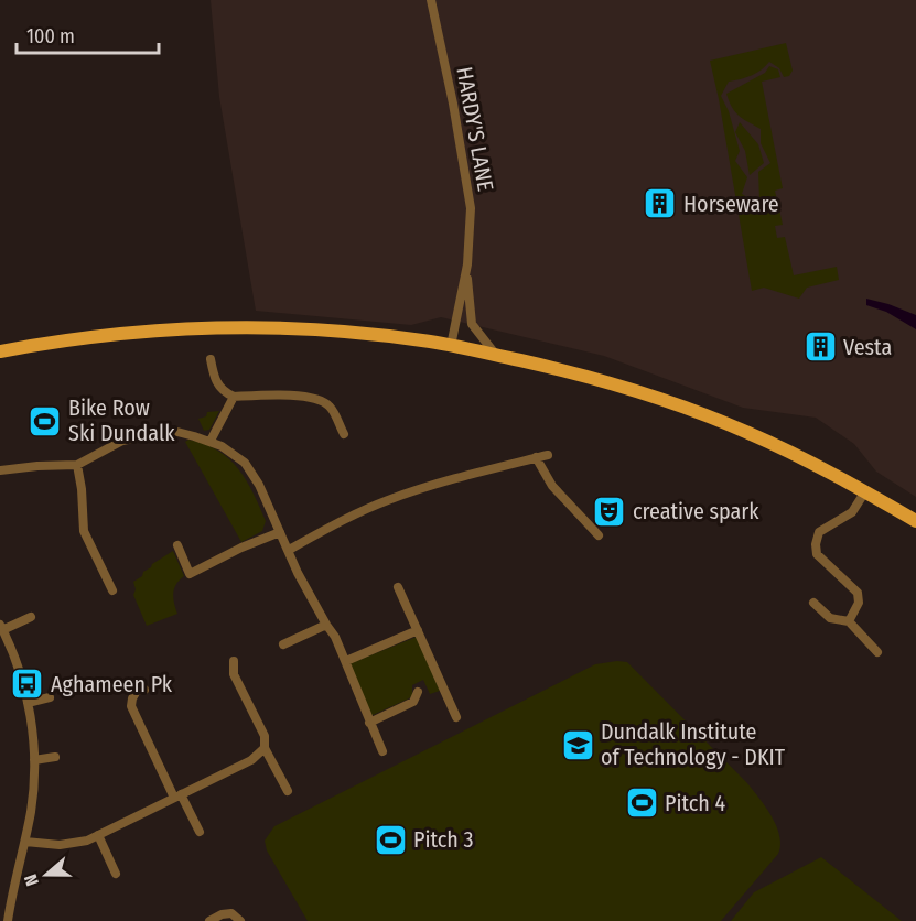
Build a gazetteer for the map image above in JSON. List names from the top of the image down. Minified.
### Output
{"streets":{"street":["HARDY'S LANE"]},"places":{"building":["Horseware","Vesta"],"sports":["Bike Row Ski Dundalk","Pitch 4","Pitch 3"],"theatre":["creative spark"],"bus stop":["Aghameen Pk"],"school or university":["Dundalk Institute of Technology - DKIT"]},"scale_bar":"100 m","north":"left"}
